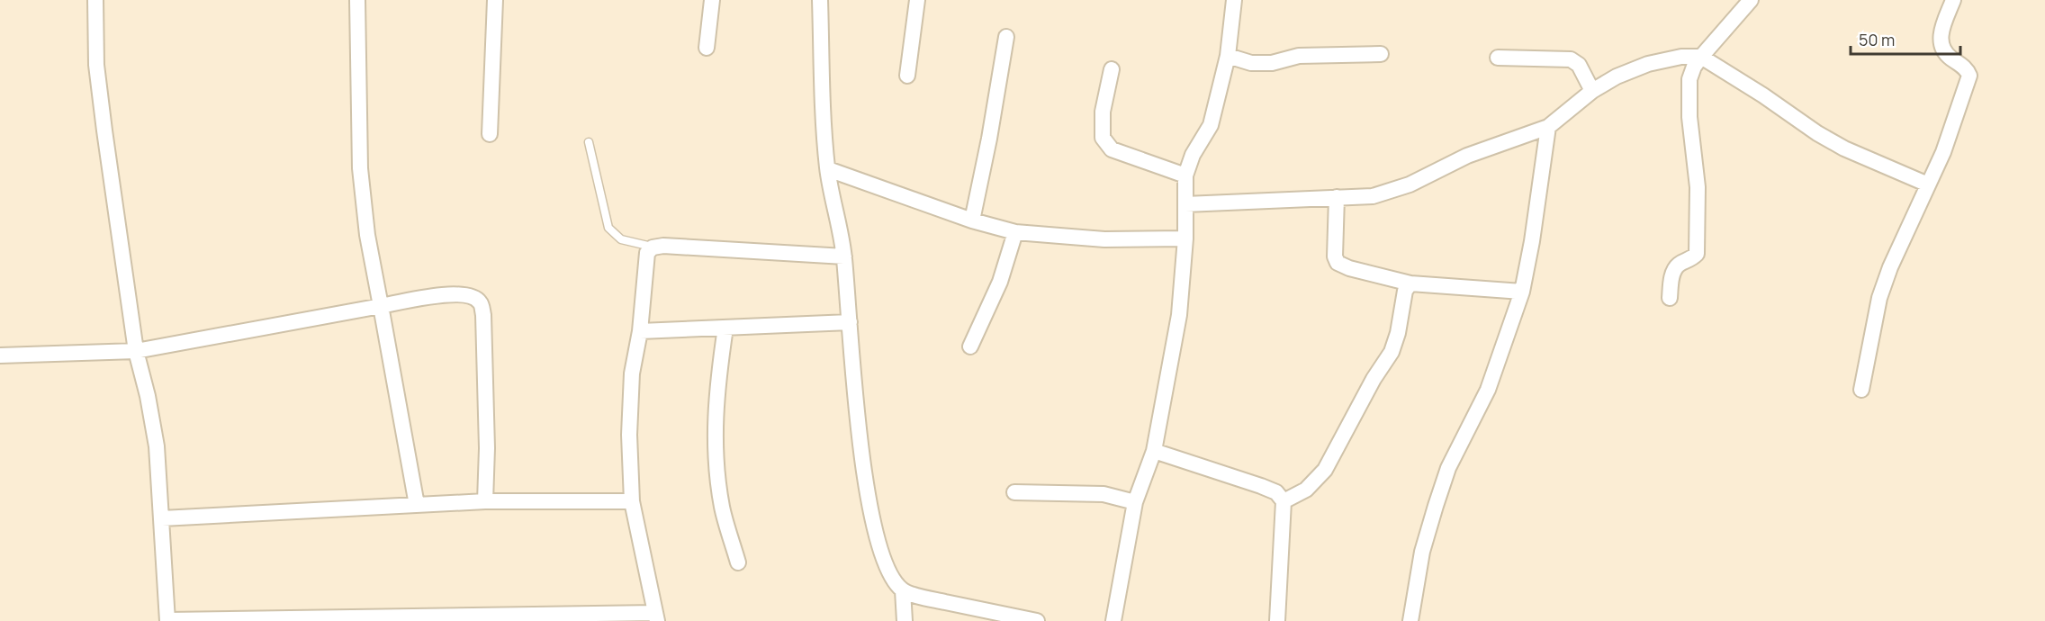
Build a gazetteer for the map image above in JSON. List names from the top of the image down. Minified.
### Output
{"scale_bar":"50 m"}
